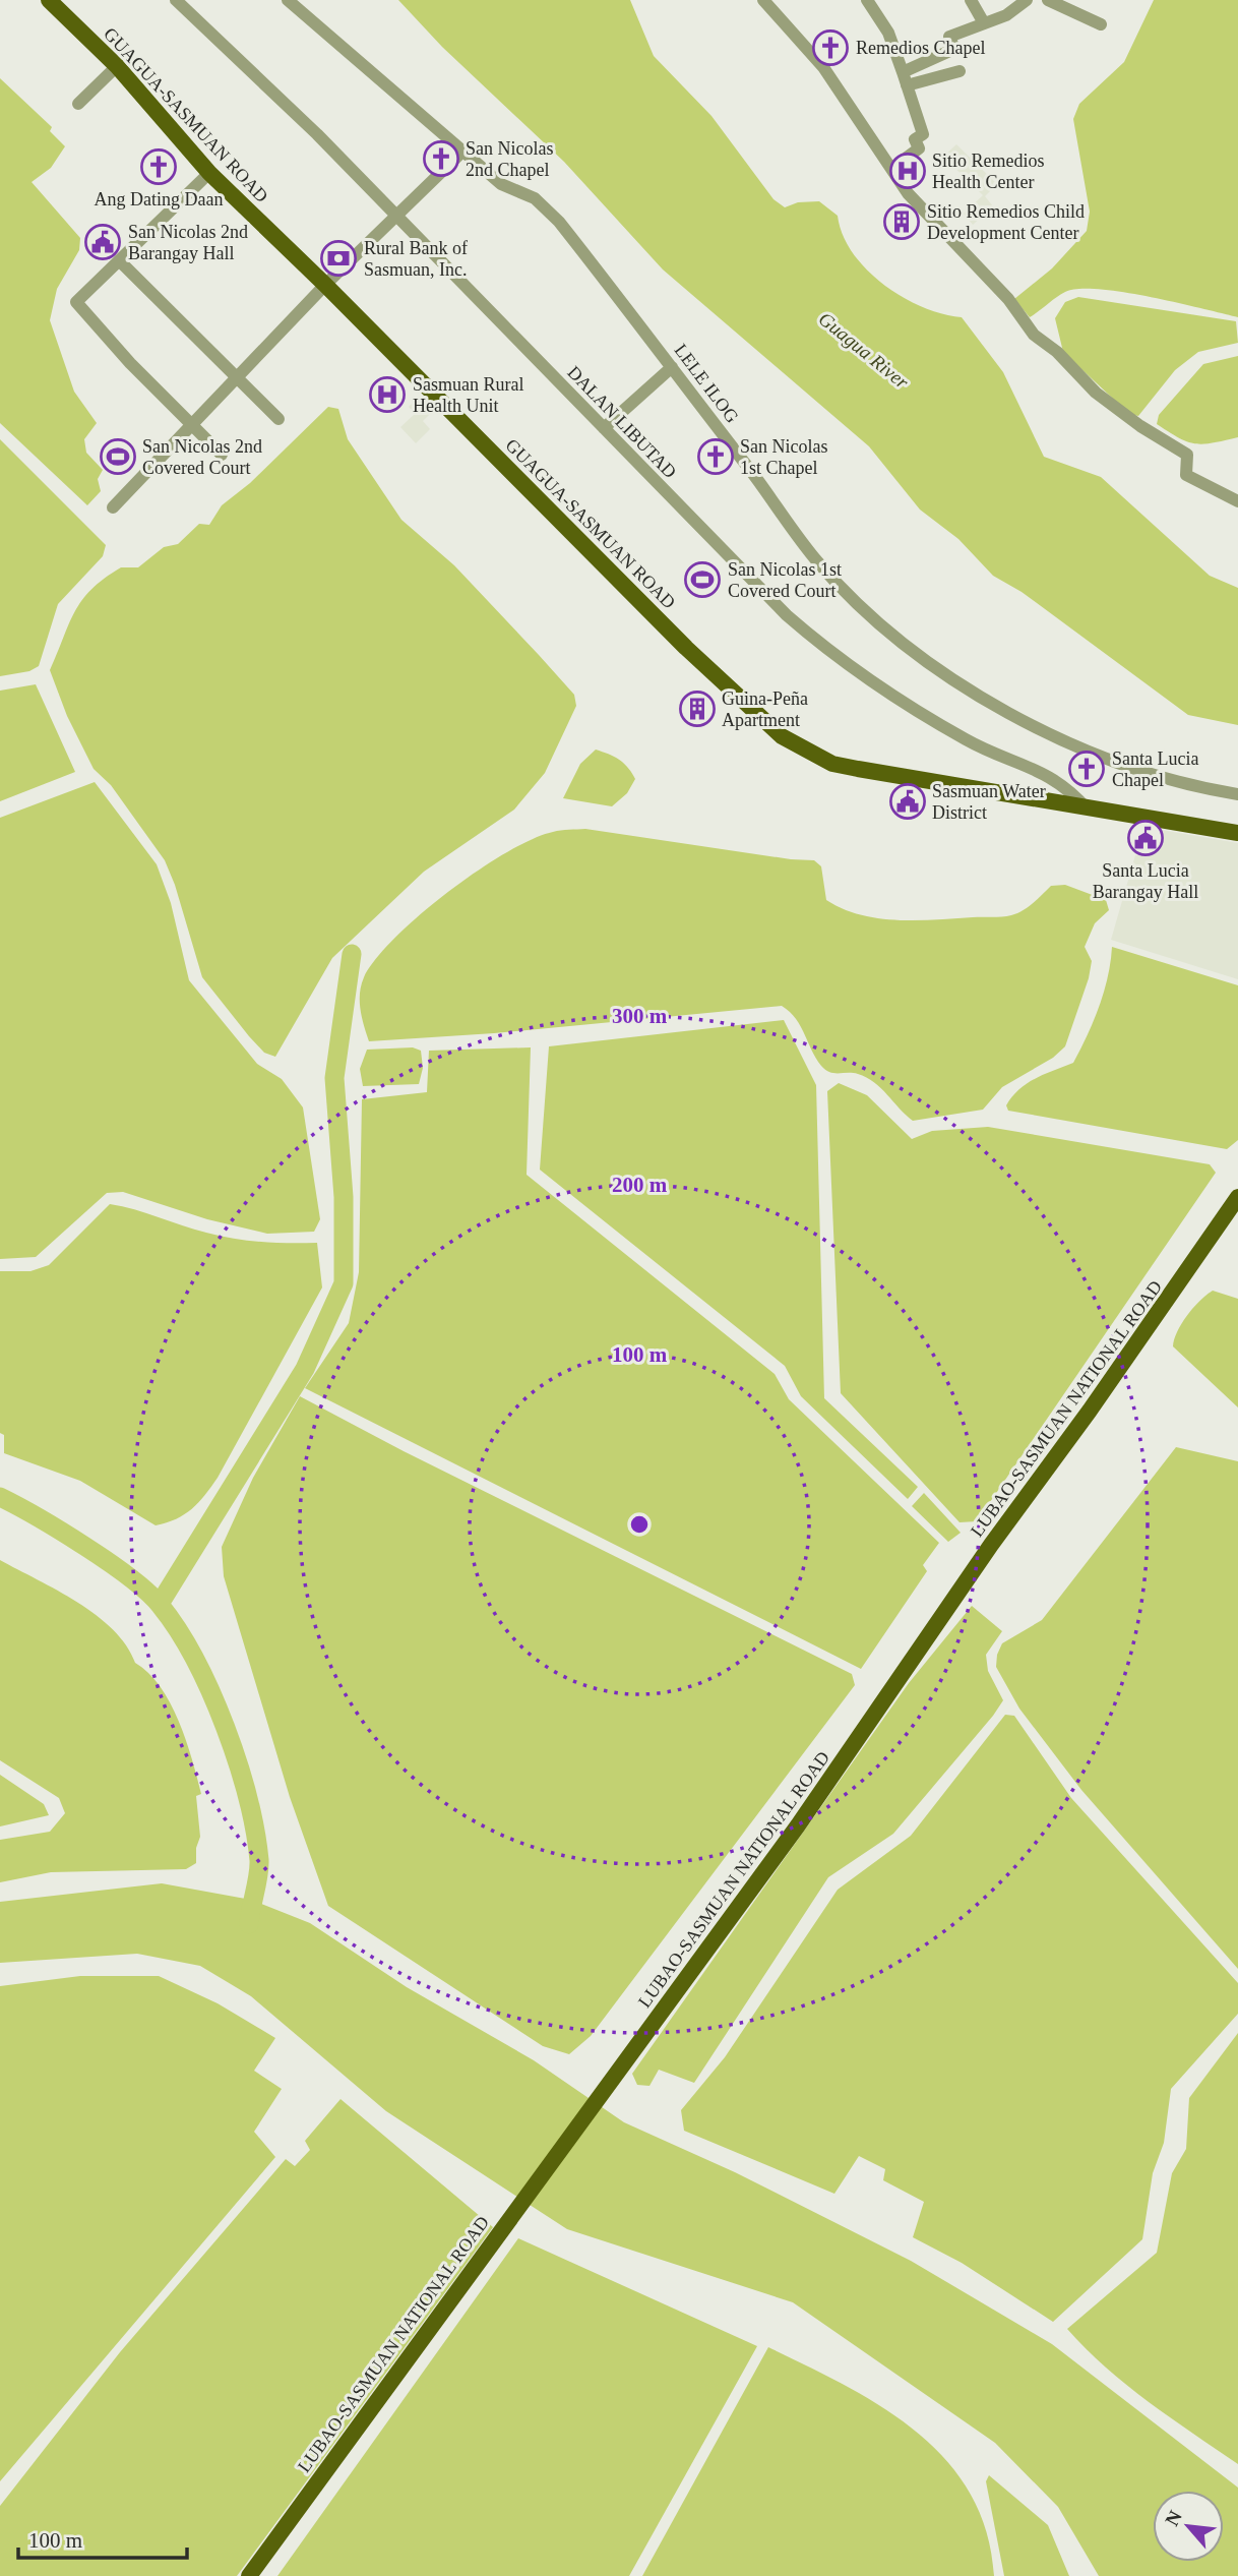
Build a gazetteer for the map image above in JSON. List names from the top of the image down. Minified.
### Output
{"streets":{"main road":["GUAGUA-SASMUAN ROAD","LUBAO-SASMUAN NATIONAL ROAD"],"street":["LELE ILOG","DALAN LIBUTAD"]},"crossings":[["GUAGUA-SASMUAN ROAD","DALAN LIBUTAD"]],"water":["Guagua River"],"places":{"church":["Remedios Chapel","San Nicolas 2nd Chapel","Ang Dating Daan","San Nicolas 1st Chapel","Santa Lucia Chapel"],"hospital":["Sitio Remedios Health Center","Sasmuan Rural Health Unit"],"building":["Sitio Remedios Child Development Center","Guina-Peña Apartment"],"public building":["San Nicolas 2nd Barangay Hall","Sasmuan Water District","Santa Lucia Barangay Hall"],"bank":["Rural Bank of Sasmuan, Inc."],"sports":["San Nicolas 2nd Covered Court","San Nicolas 1st Covered Court"]},"scale_bar":"100 m","north":"top left","rings":["300 m","200 m","100 m"]}
